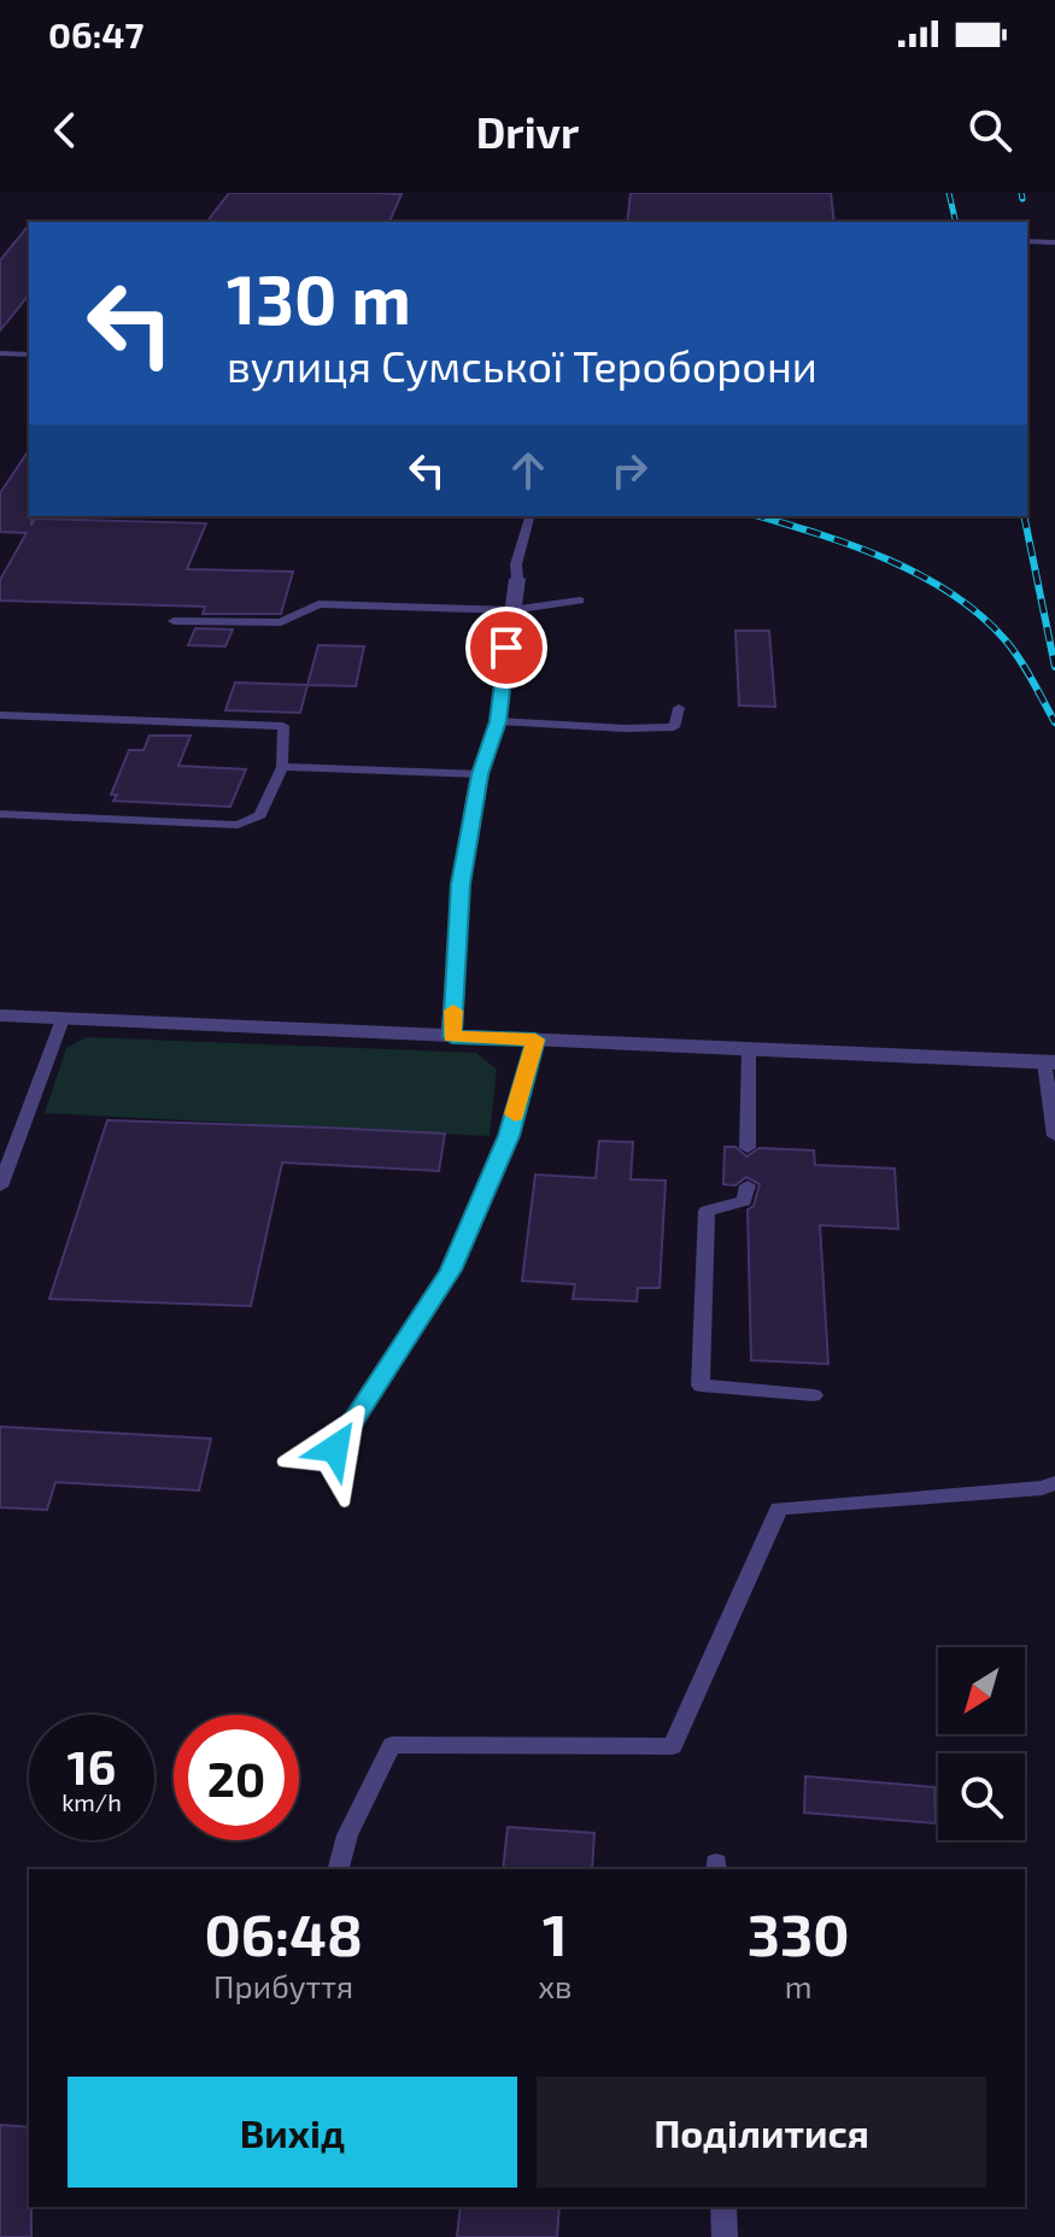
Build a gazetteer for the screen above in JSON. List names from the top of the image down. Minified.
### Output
{"north":"bottom left","page":{"status":"06:47","header":"Drivr","turn":["130 m","вулиця Сумської Тероборони"],"speed":"16 km/h","limit":"20","eta":["06:48","Прибуття","1","хв","330","m"],"buttons":["Вихід","Поділитися"]}}
